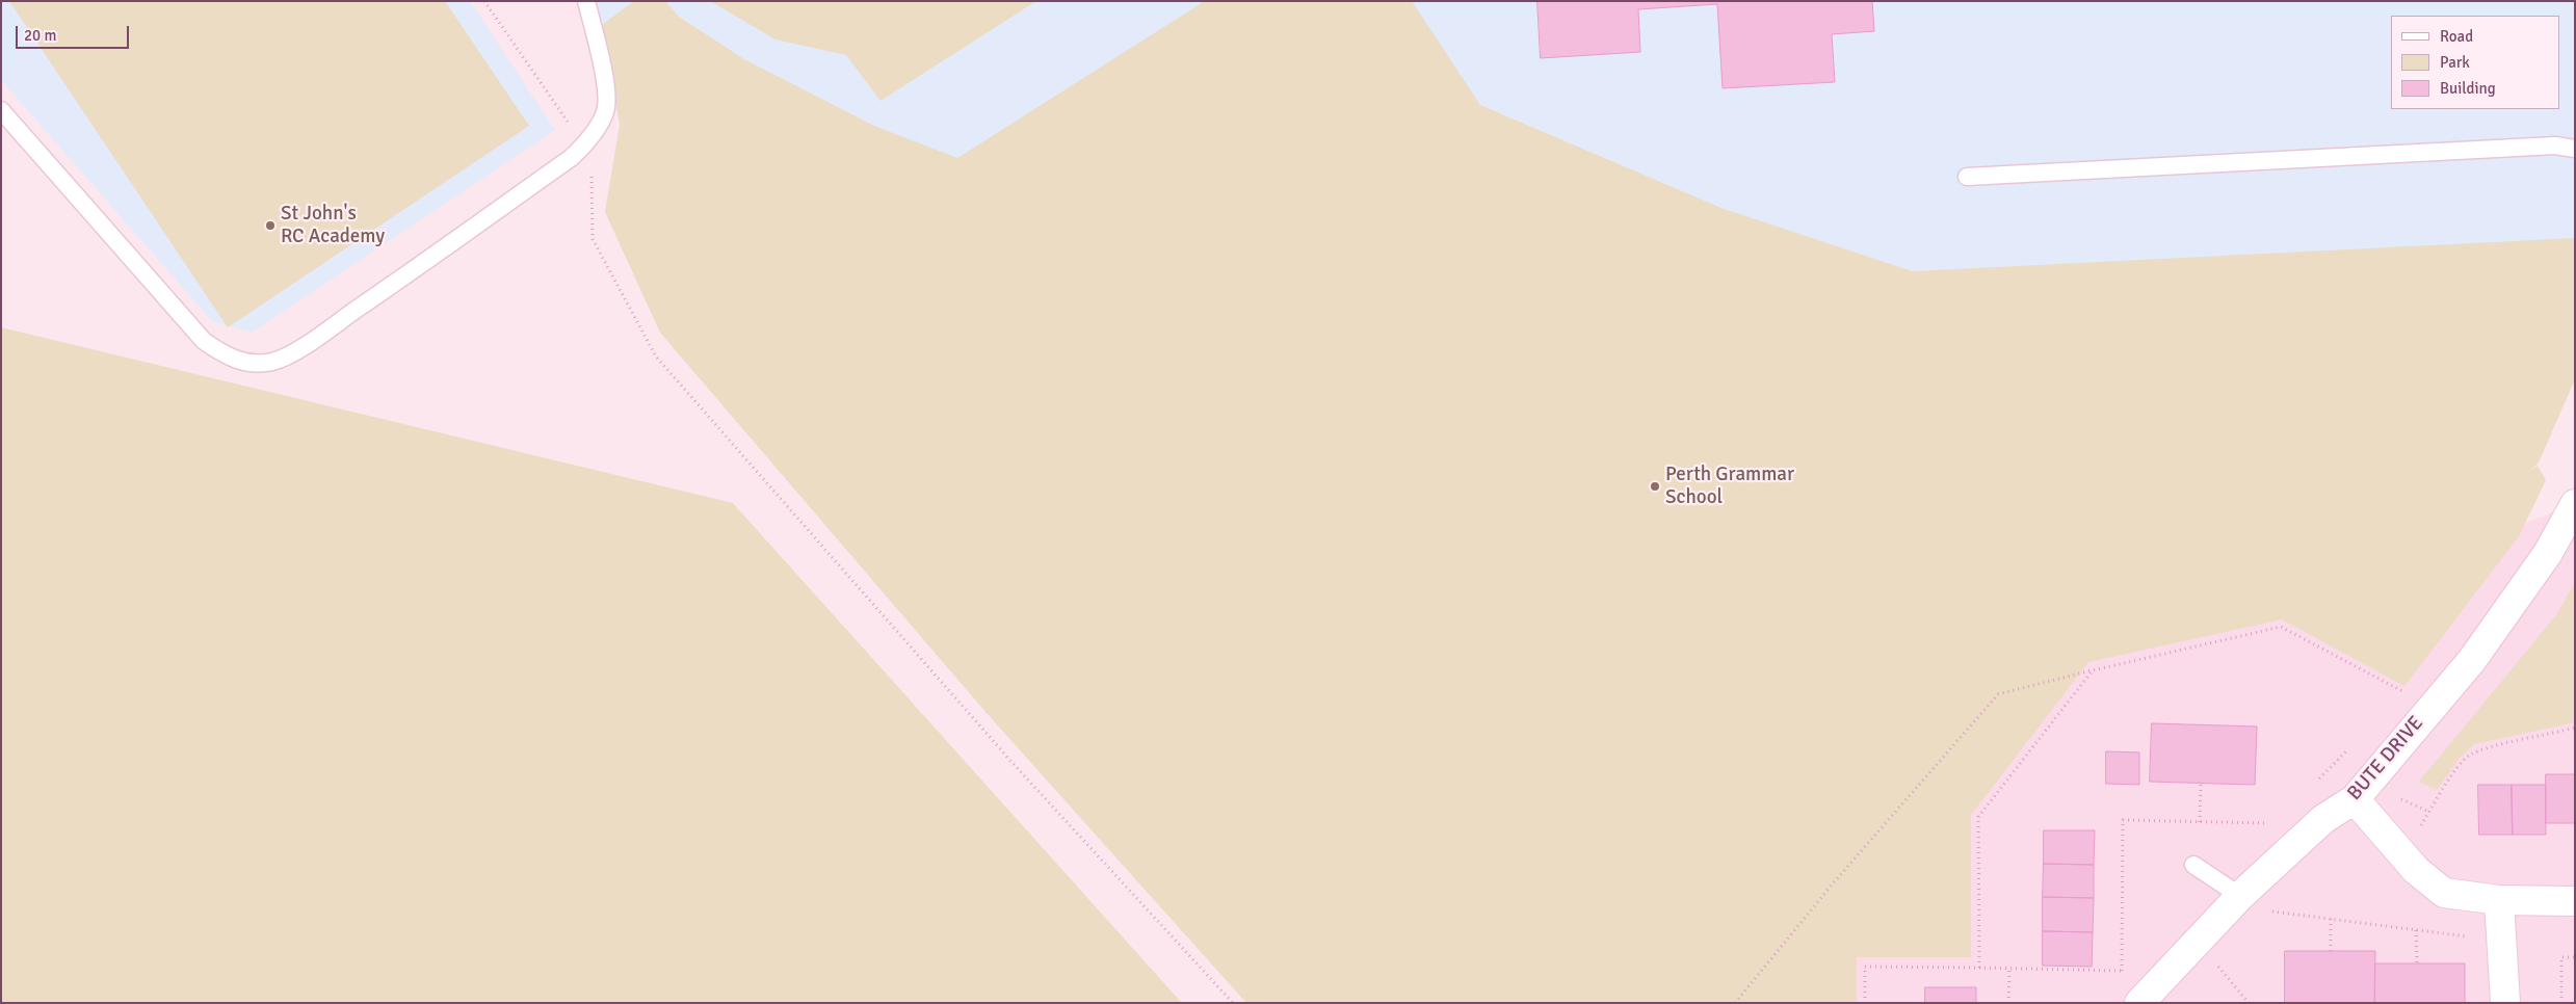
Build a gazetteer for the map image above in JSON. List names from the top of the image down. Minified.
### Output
{"streets":{"street":["BUTE DRIVE"]},"places":["St John's RC Academy","Perth Grammar School"],"legend":["Road","Park","Building"],"scale_bar":"20 m"}
